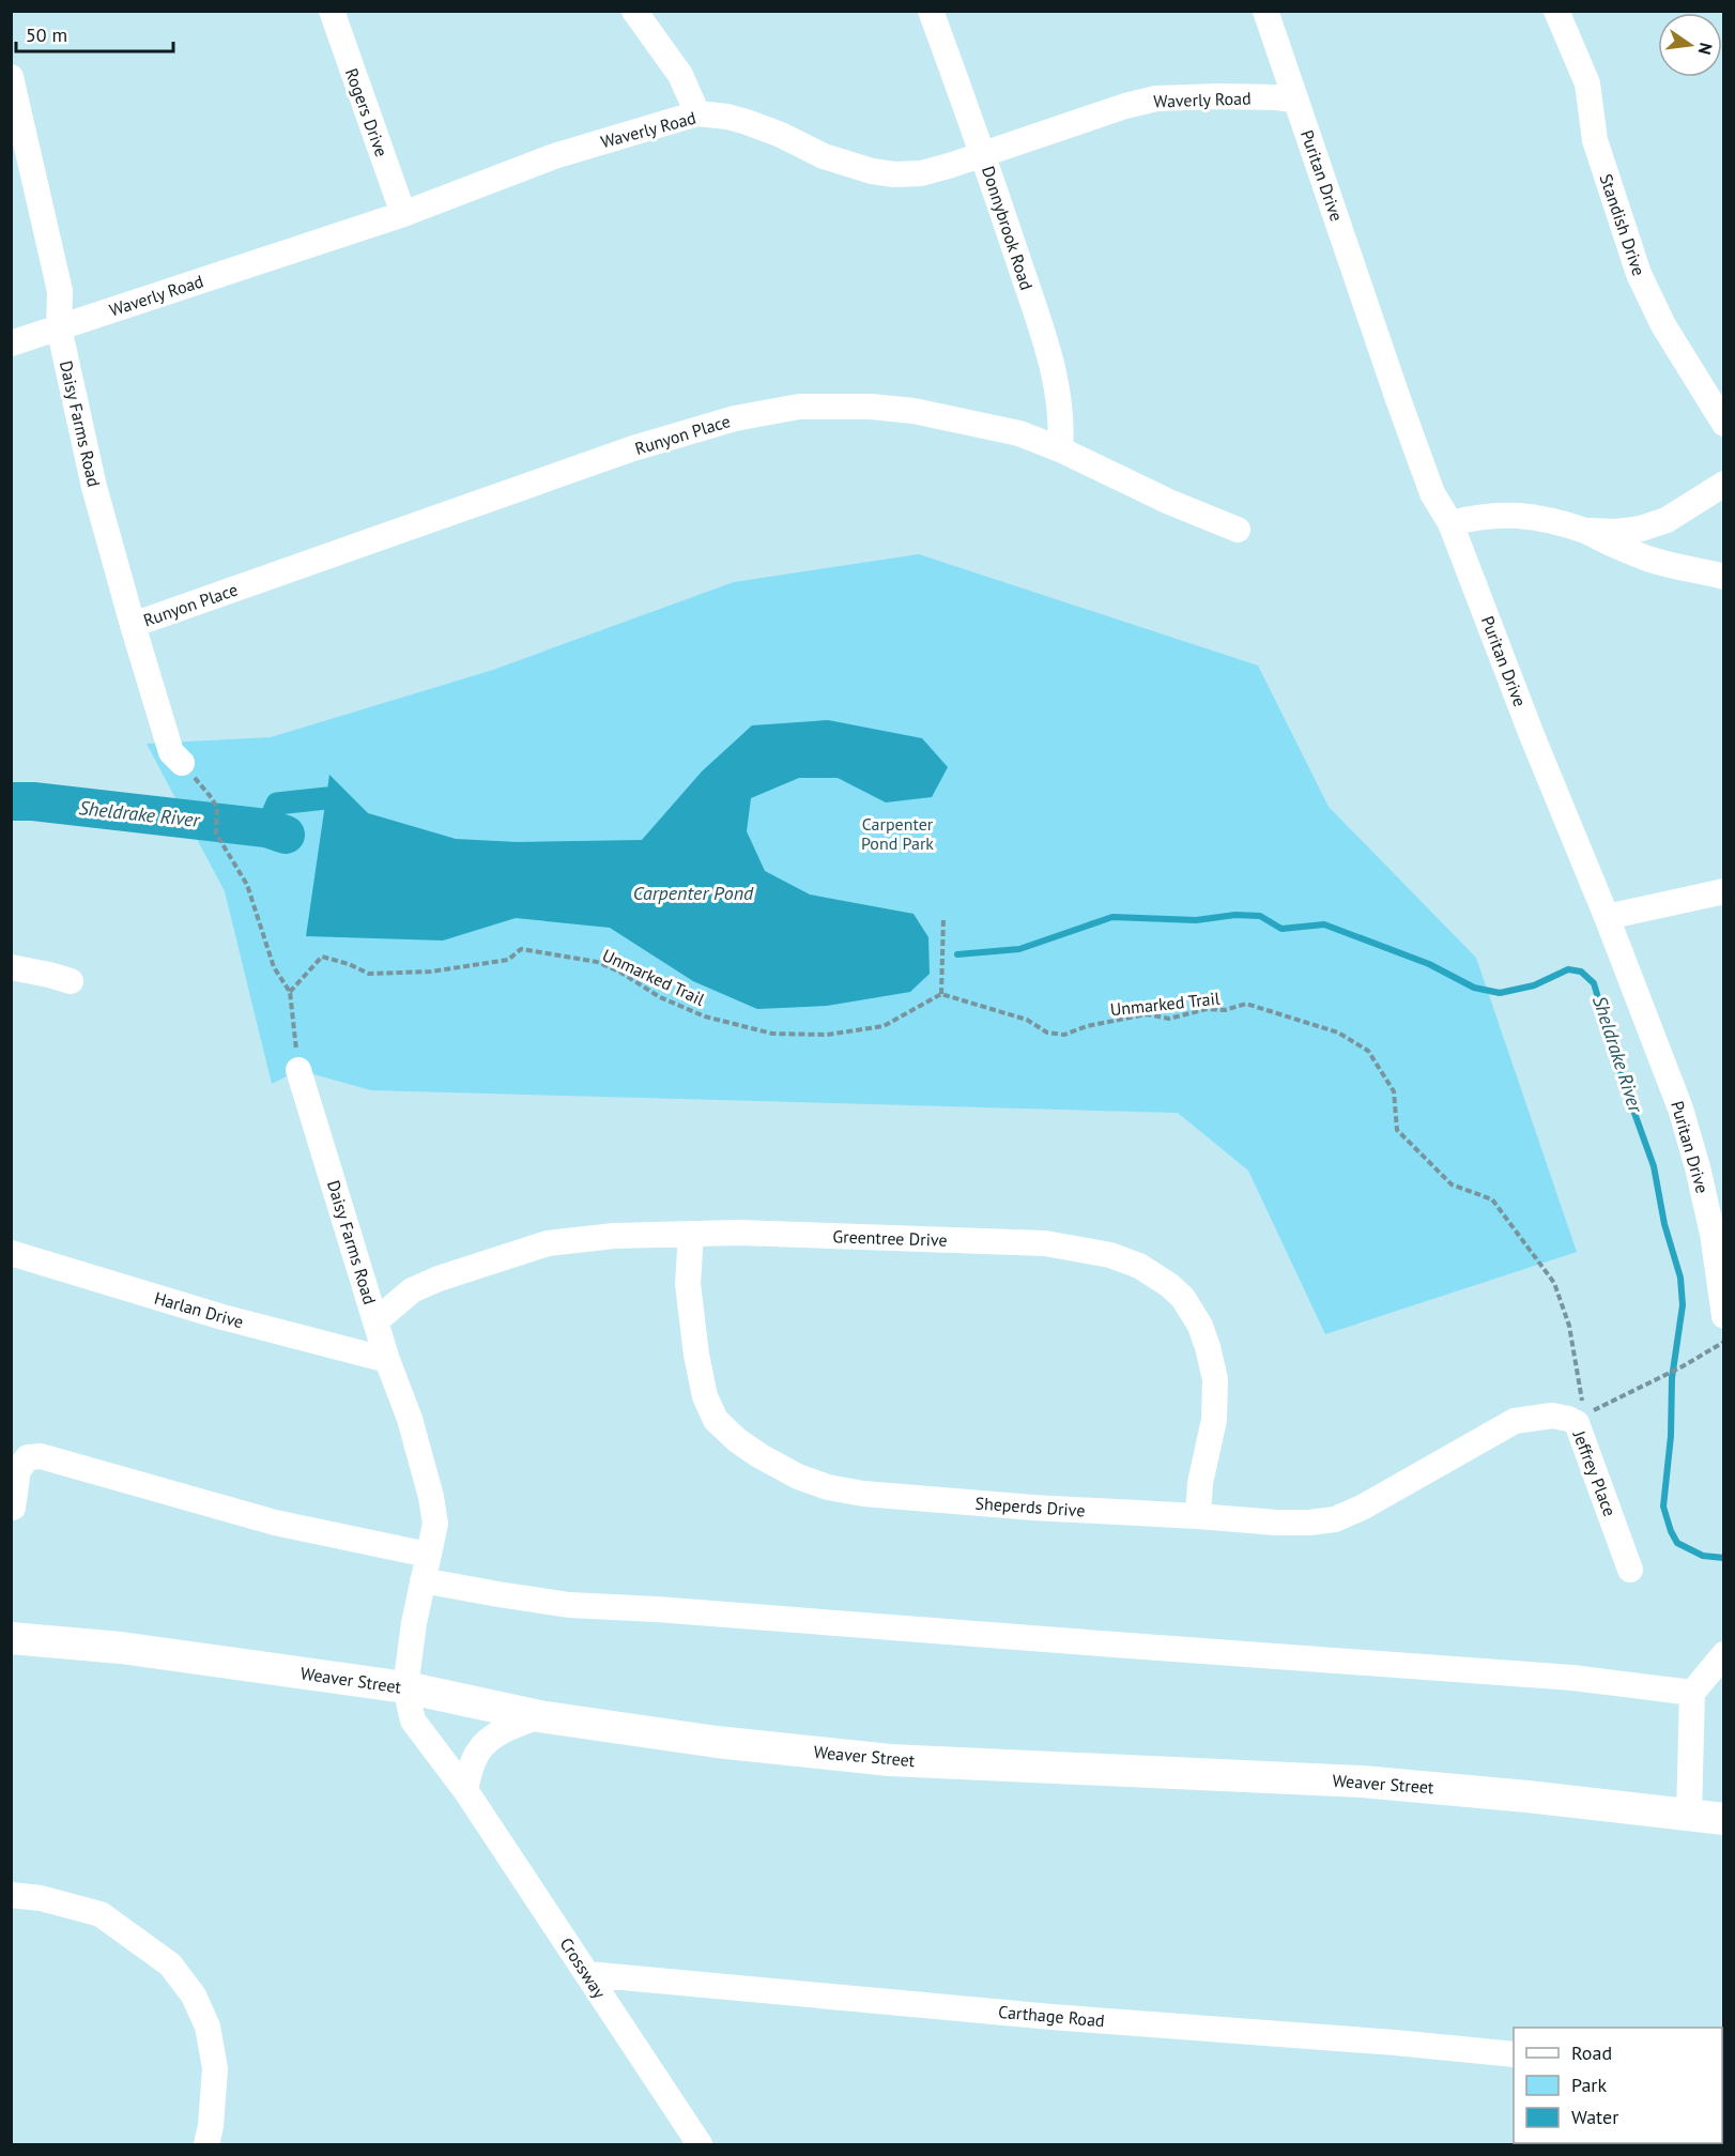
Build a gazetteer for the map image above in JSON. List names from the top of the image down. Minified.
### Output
{"streets":{"main road":["Weaver Street"],"street":["Waverly Road","Rogers Drive","Puritan Drive","Standish Drive","Donnybrook Road","Daisy Farms Road","Runyon Place","Greentree Drive","Harlan Drive","Jeffrey Place","Sheperds Drive","Crossway","Carthage Road"],"path":["Unmarked Trail"]},"crossings":[["Waverly Road","Rogers Drive"],["Waverly Road","Puritan Drive"],["Waverly Road","Donnybrook Road"],["Waverly Road","Daisy Farms Road"],["Donnybrook Road","Runyon Place"],["Daisy Farms Road","Runyon Place"],["Daisy Farms Road","Greentree Drive"],["Daisy Farms Road","Harlan Drive"],["Daisy Farms Road","Weaver Street"],["Daisy Farms Road","Crossway"],["Greentree Drive","Sheperds Drive"],["Jeffrey Place","Sheperds Drive"],["Weaver Street","Crossway"],["Crossway","Carthage Road"]],"water":["Sheldrake River","Carpenter Pond"],"parks":["Carpenter Pond Park"],"legend":["Road","Park","Water"],"scale_bar":"50 m","north":"right"}
